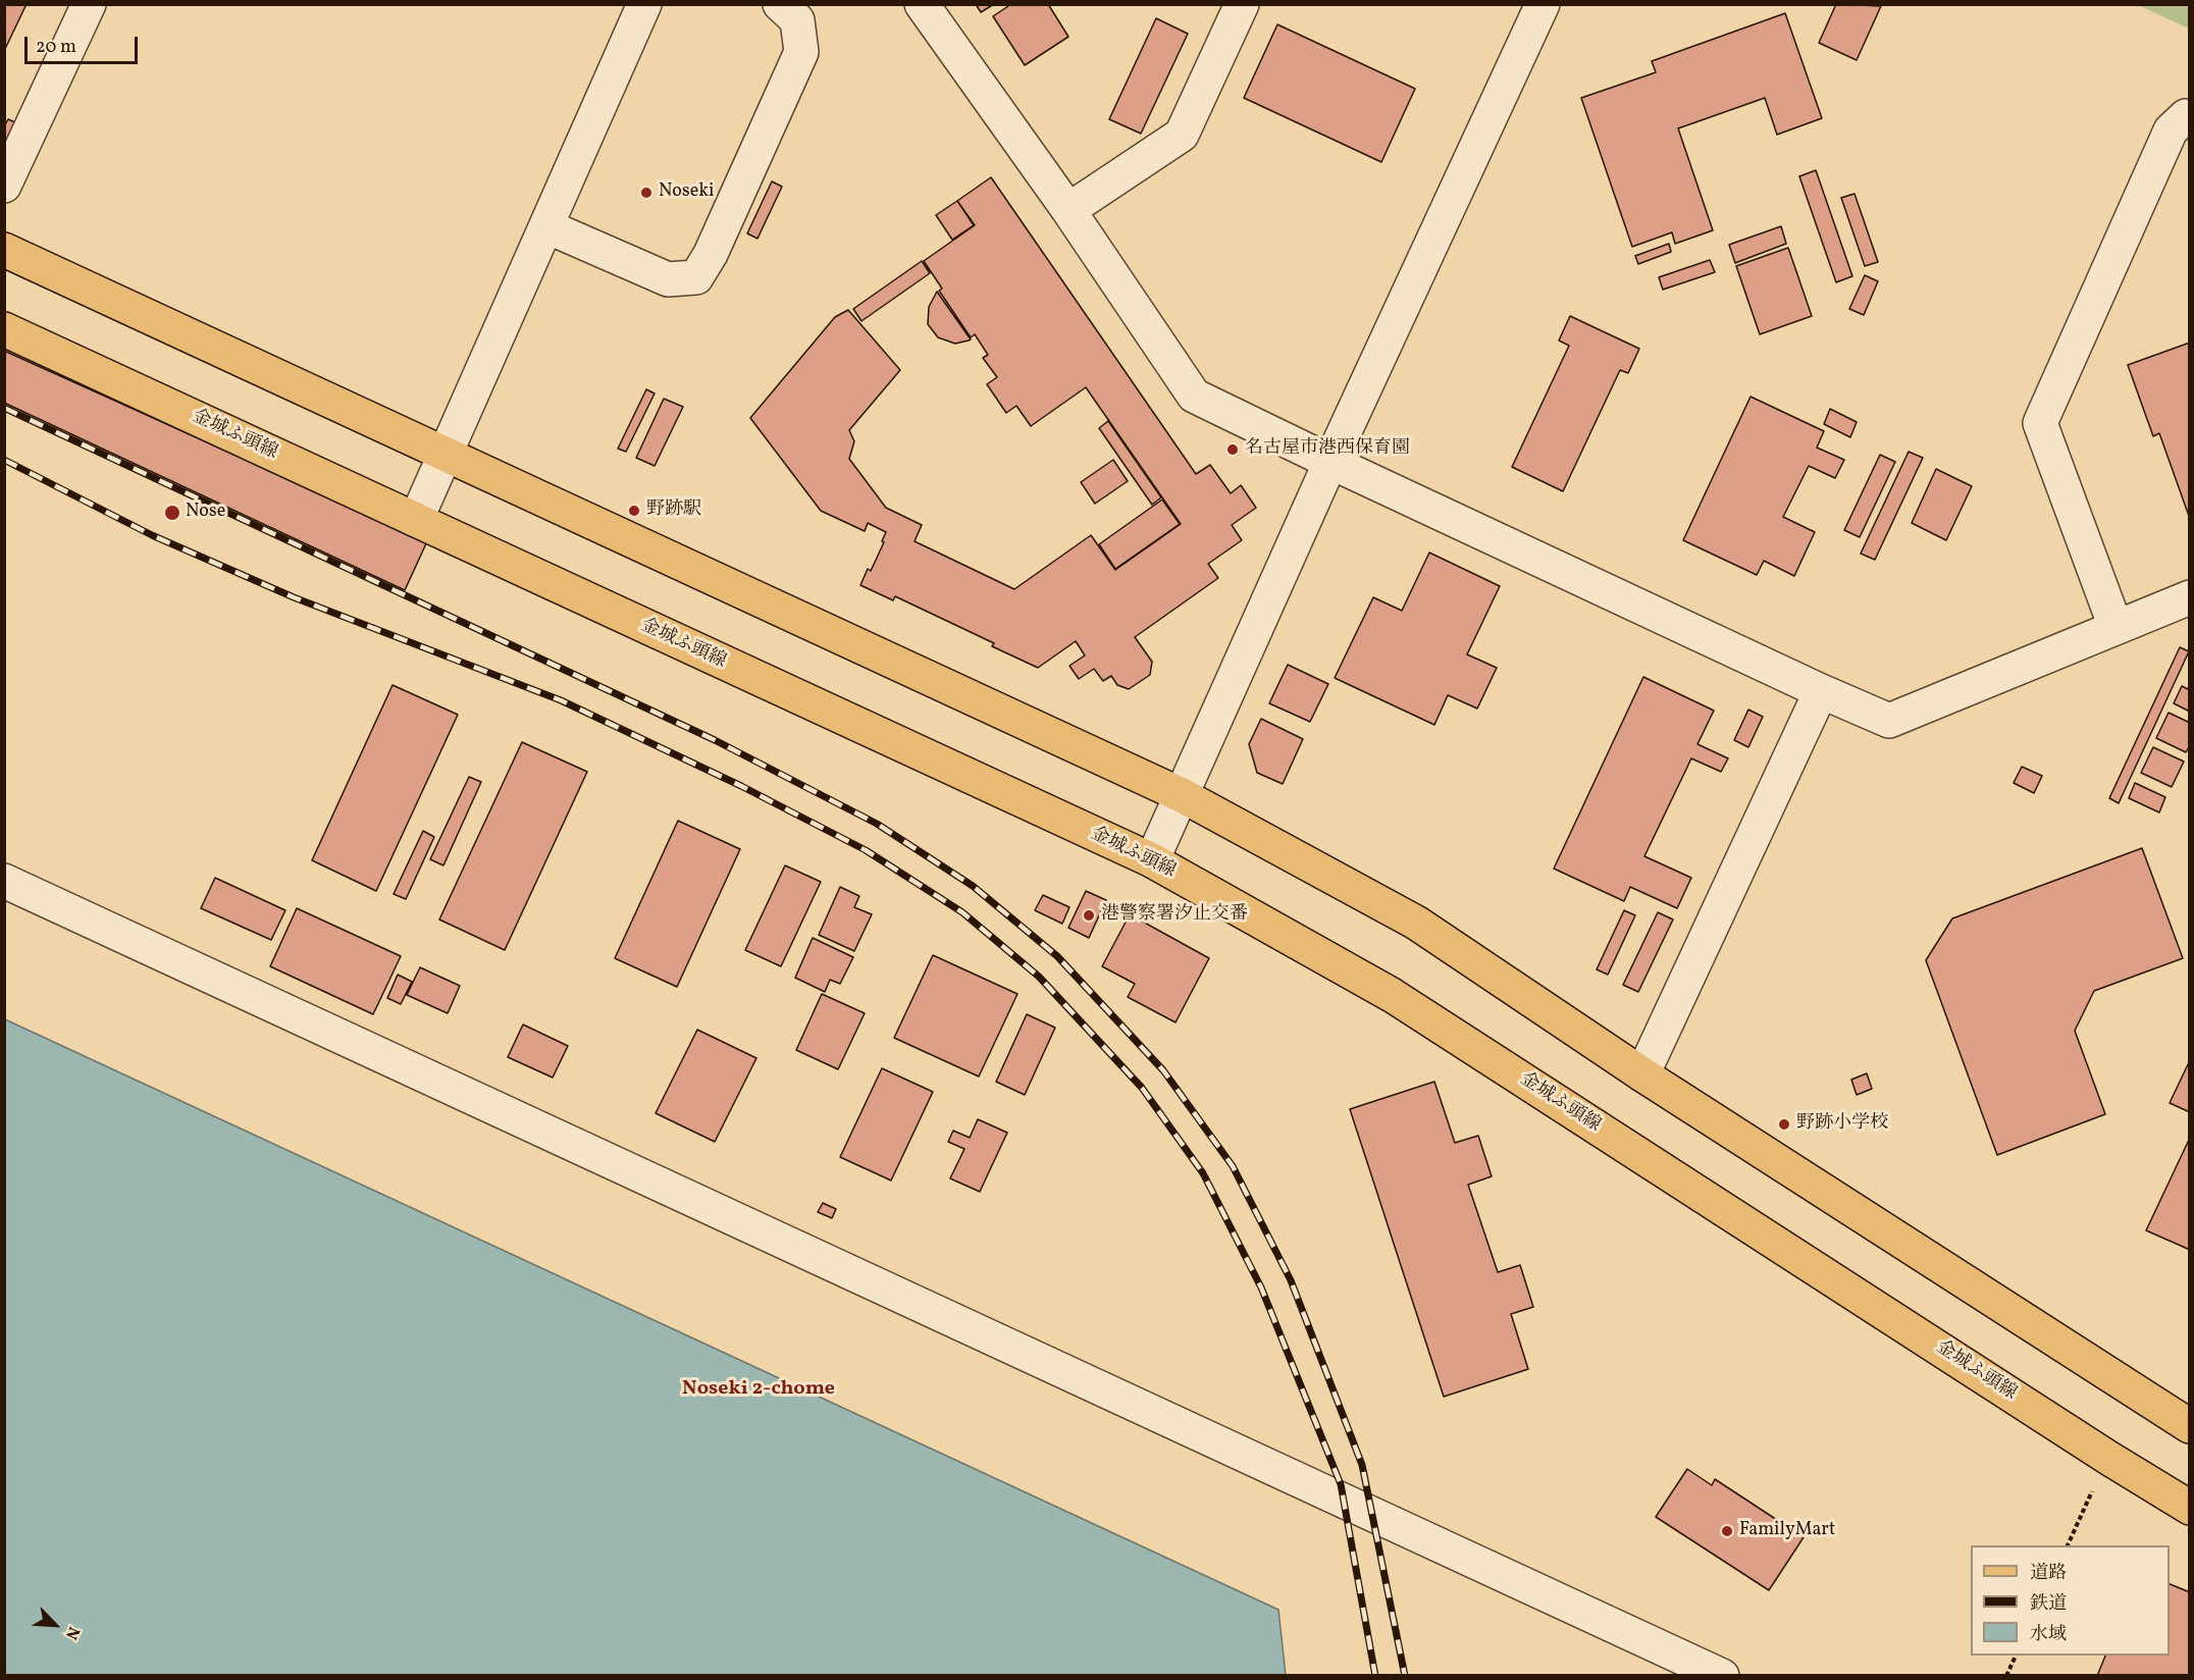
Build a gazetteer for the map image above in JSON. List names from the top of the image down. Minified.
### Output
{"streets":{"main road":["金城ふ頭線"]},"districts":["Noseki 2-chome"],"places":["Noseki","名古屋市港西保育園","野跡駅","Nose","港警察署汐止交番","野跡小学校","FamilyMart"],"legend":["道路","鉄道","水域"],"scale_bar":"20 m","north":"bottom right"}
